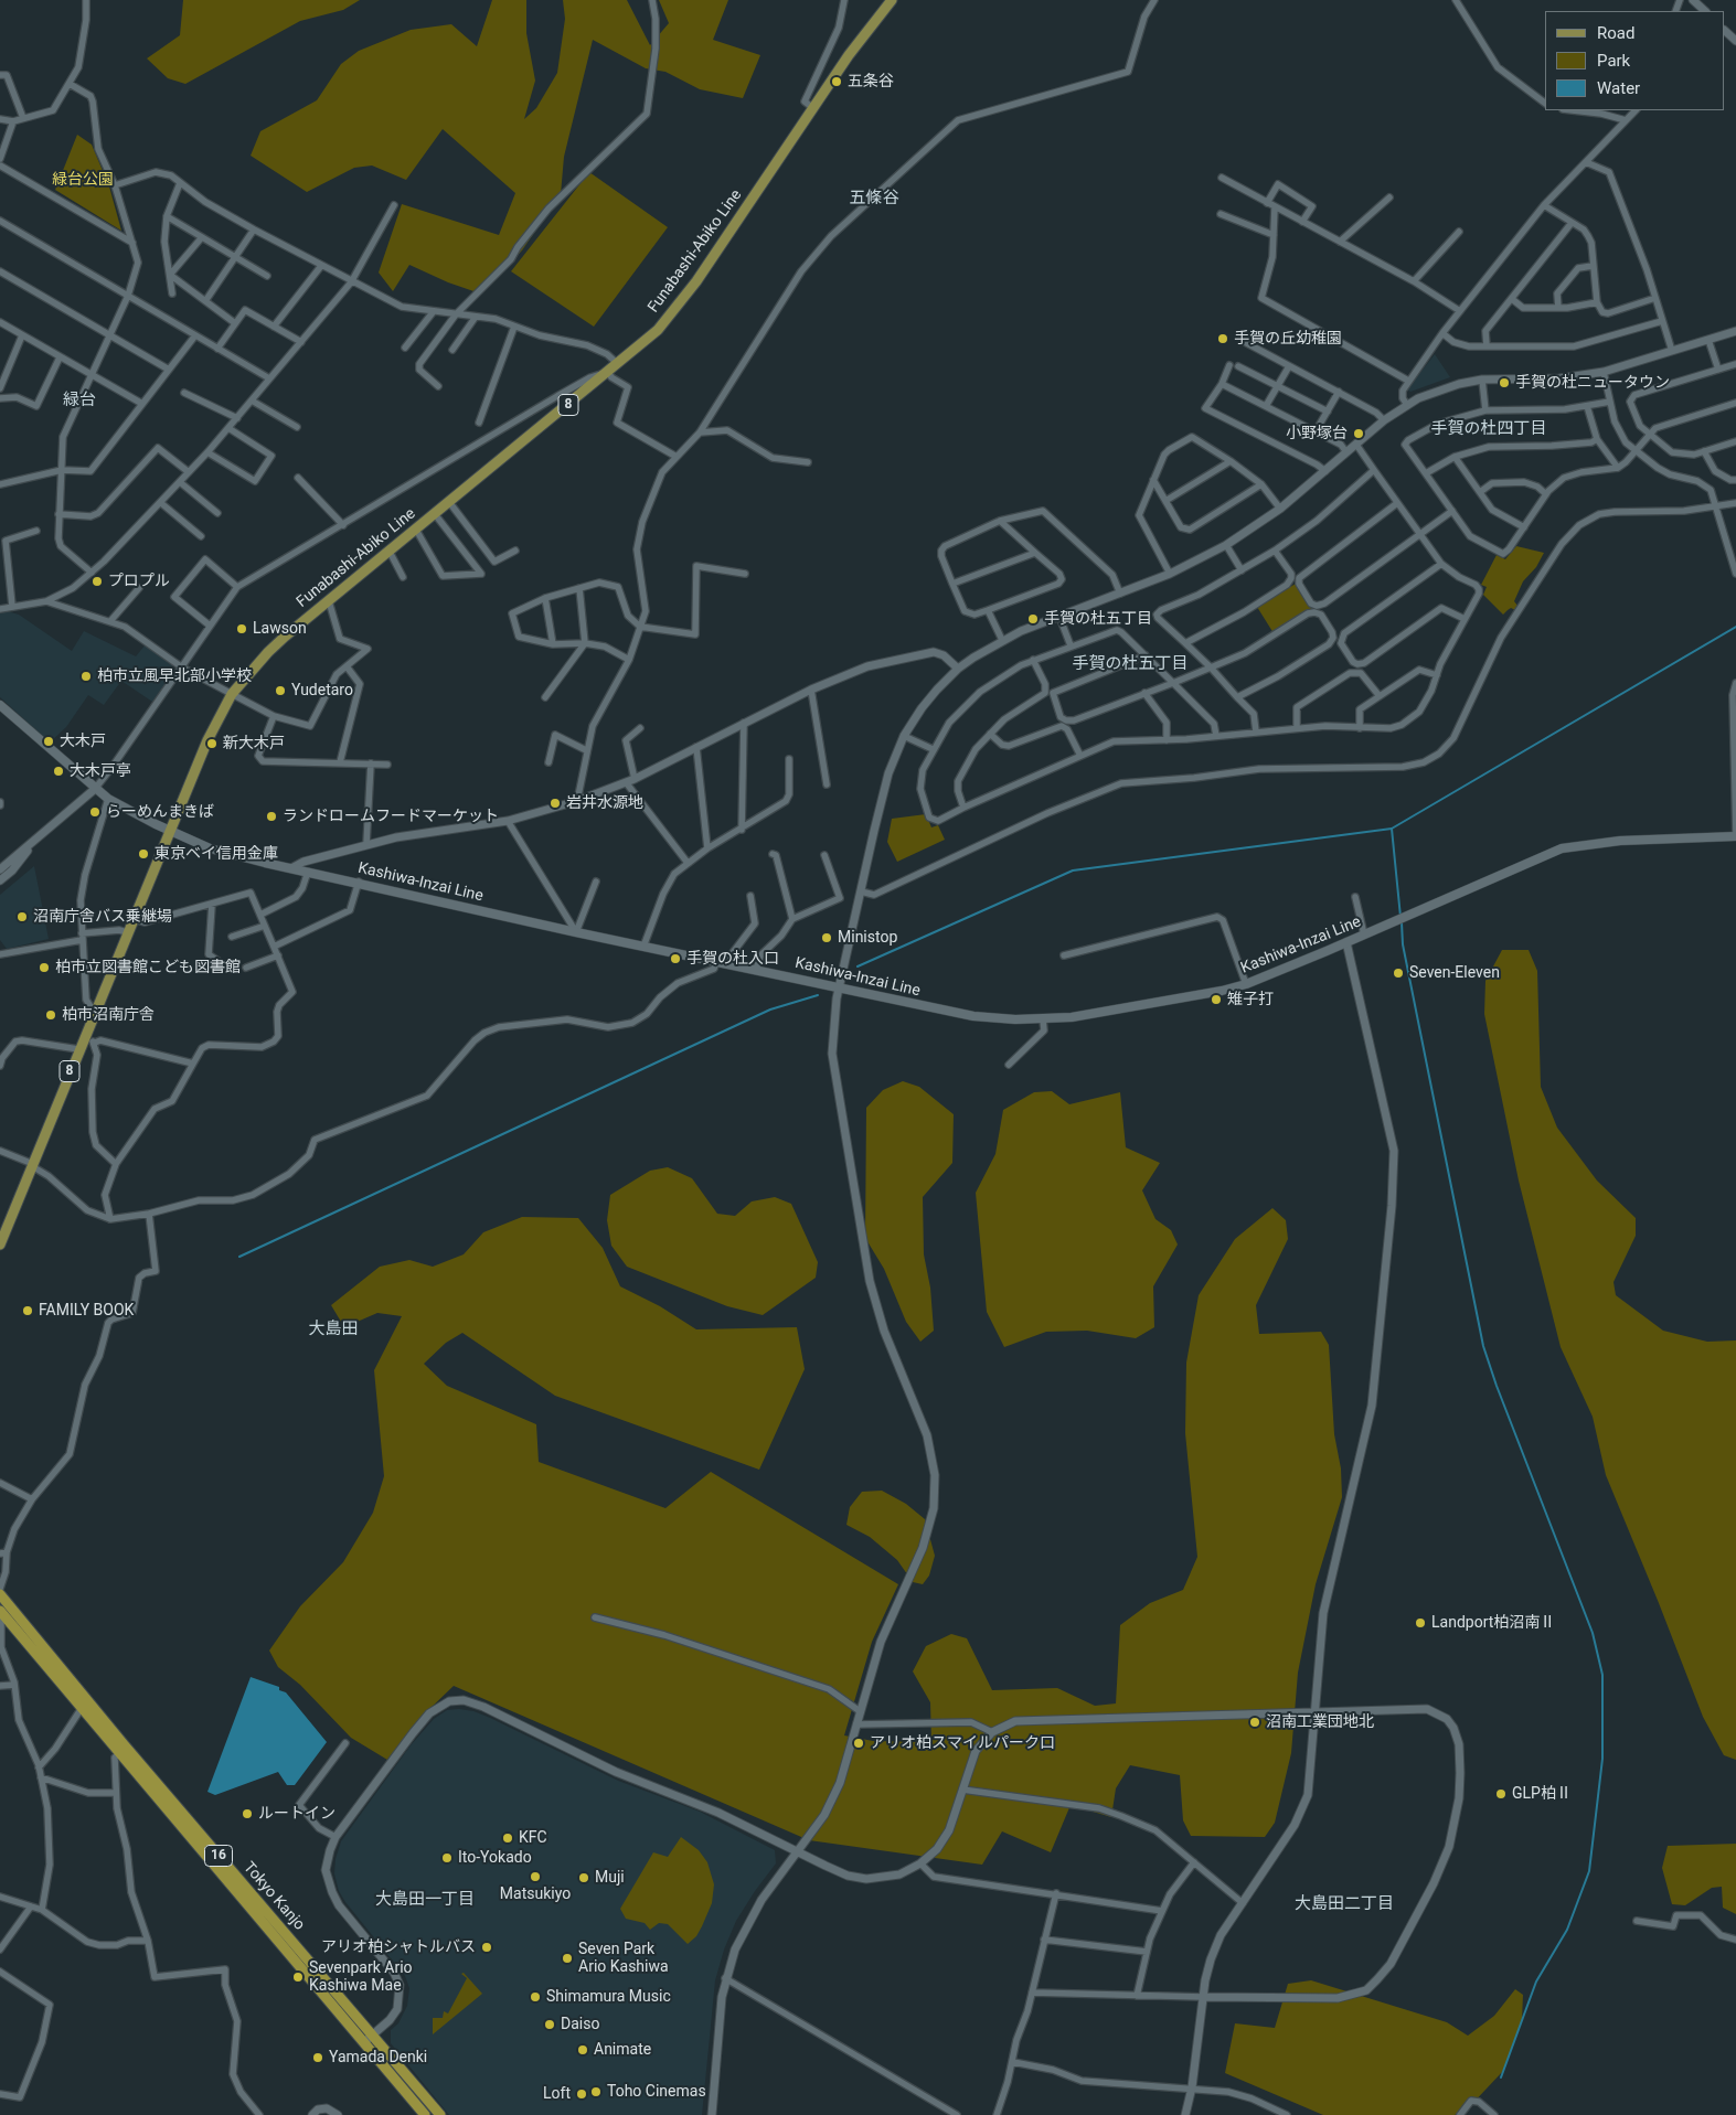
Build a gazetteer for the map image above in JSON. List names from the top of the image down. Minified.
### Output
{"streets":{"highway":["16","Tokyo Kanjo"],"main road":["Funabashi-Abiko Line","8","Kashiwa-Inzai Line"]},"crossings":[["Funabashi-Abiko Line","Kashiwa-Inzai Line"]],"districts":["五條谷","緑台","手賀の杜四丁目","手賀の杜五丁目","大島田","大島田一丁目","大島田二丁目"],"parks":["緑台公園"],"places":["五条谷","手賀の丘幼稚園","手賀の杜ニュータウン","小野塚台","プロプル","手賀の杜五丁目","Lawson","柏市立風早北部小学校","Yudetaro","大木戸","新大木戸","大木戸亭","岩井水源地","らーめんまきば","ランドロームフードマーケット","東京ベイ信用金庫","沼南庁舎バス乗継場","Ministop","手賀の杜入口","柏市立図書館こども図書館","Seven-Eleven","雉子打","柏市沼南庁舎","FAMILY BOOK","Landport柏沼南Ⅱ","沼南工業団地北","アリオ柏スマイルパーク口","GLP柏Ⅱ","ルートイン","KFC","Ito-Yokado","Matsukiyo","Muji","アリオ柏シャトルバス","Seven Park Ario Kashiwa","Sevenpark Ario Kashiwa Mae","Shimamura Music","Daiso","Animate","Yamada Denki","Toho Cinemas","Loft"],"legend":["Road","Park","Water"]}
